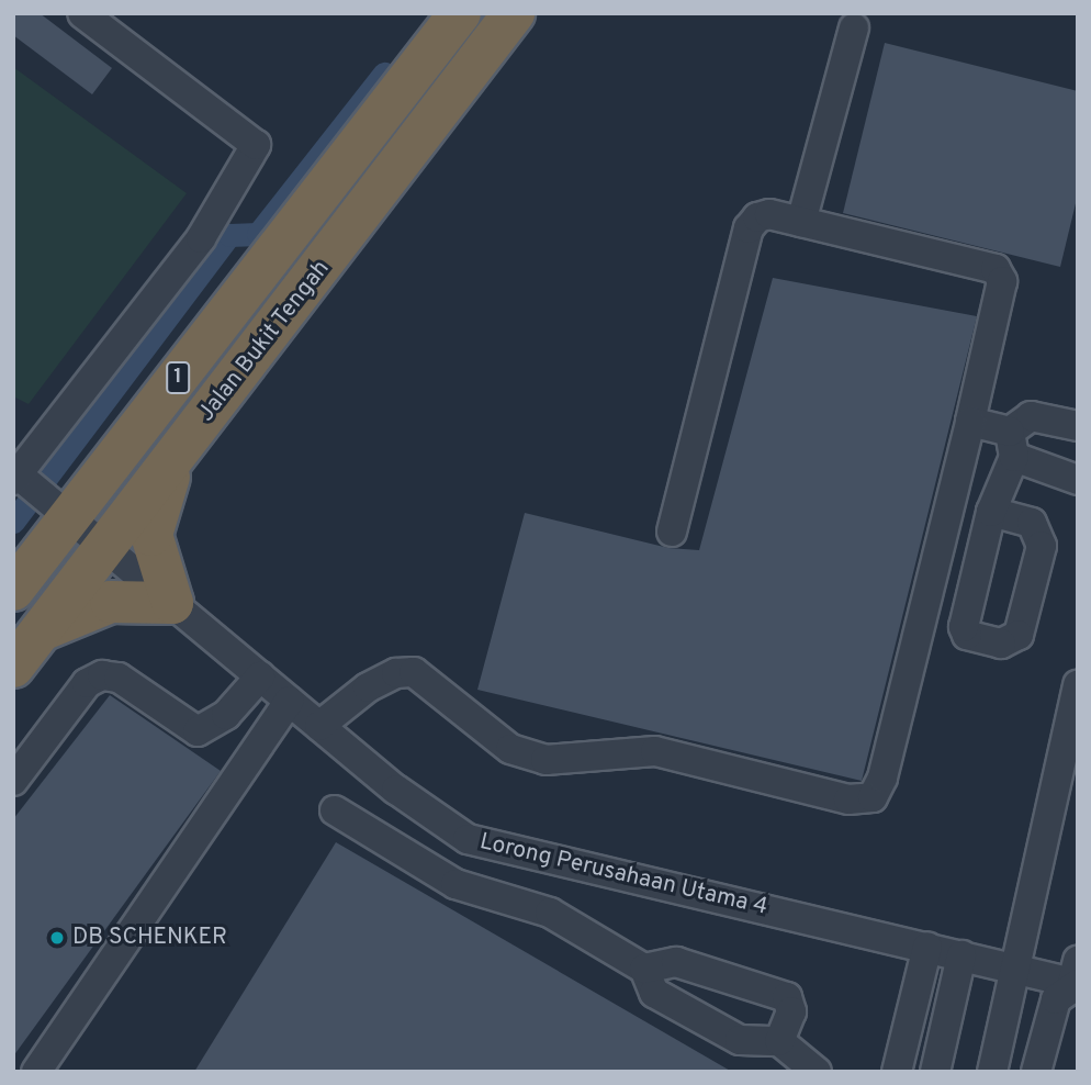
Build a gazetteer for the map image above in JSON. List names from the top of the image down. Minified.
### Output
{"streets":{"highway":["Jalan Bukit Tengah","1"],"street":["Lorong Perusahaan Utama 4"]},"crossings":[["Jalan Bukit Tengah","Lorong Perusahaan Utama 4"]],"places":["DB SCHENKER"]}
